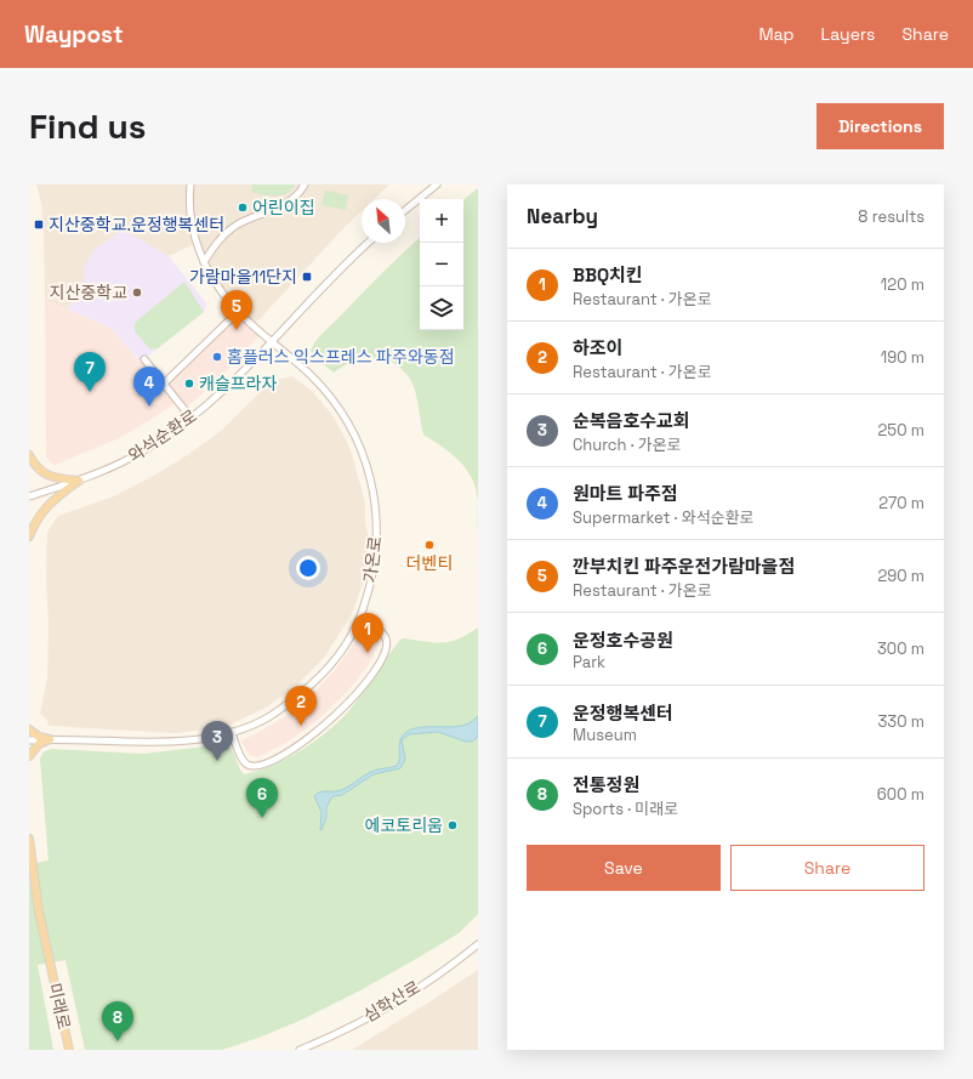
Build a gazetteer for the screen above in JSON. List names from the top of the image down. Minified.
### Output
{"streets":{"main road":["미래로"],"street":["와석순환로","가온로","심학산로"]},"crossings":[["와석순환로","가온로"]],"places":{"other":["어린이집","지산중학교","홈플러스 익스프레스 파주와동점","캐슬프라자","더벤티","에코토리움"],"transit":["지산중학교.운정행복센터","가람마을11단지"]},"north":"top left","page":{"header":"Waypost","nav":["Map","Layers","Share"],"buttons":["Directions",["Save","Share"]],"title":"Find us","heading":["Nearby","8 results"],"map_buttons":["+","−"],"list":[{"mark":"1","name":"BBQ치킨","note":"Restaurant · 가온로","value":"120 m"},{"mark":"2","name":"하조이","note":"Restaurant · 가온로","value":"190 m"},{"mark":"3","name":"순복음호수교회","note":"Church · 가온로","value":"250 m"},{"mark":"4","name":"원마트 파주점","note":"Supermarket · 와석순환로","value":"270 m"},{"mark":"5","name":"깐부치킨 파주운전가람마을점","note":"Restaurant · 가온로","value":"290 m"},{"mark":"6","name":"운정호수공원","note":"Park","value":"300 m"},{"mark":"7","name":"운정행복센터","note":"Museum","value":"330 m"},{"mark":"8","name":"전통정원","note":"Sports · 미래로","value":"600 m"}],"pins":["5","7","4","1","2","3","6","8"]}}
